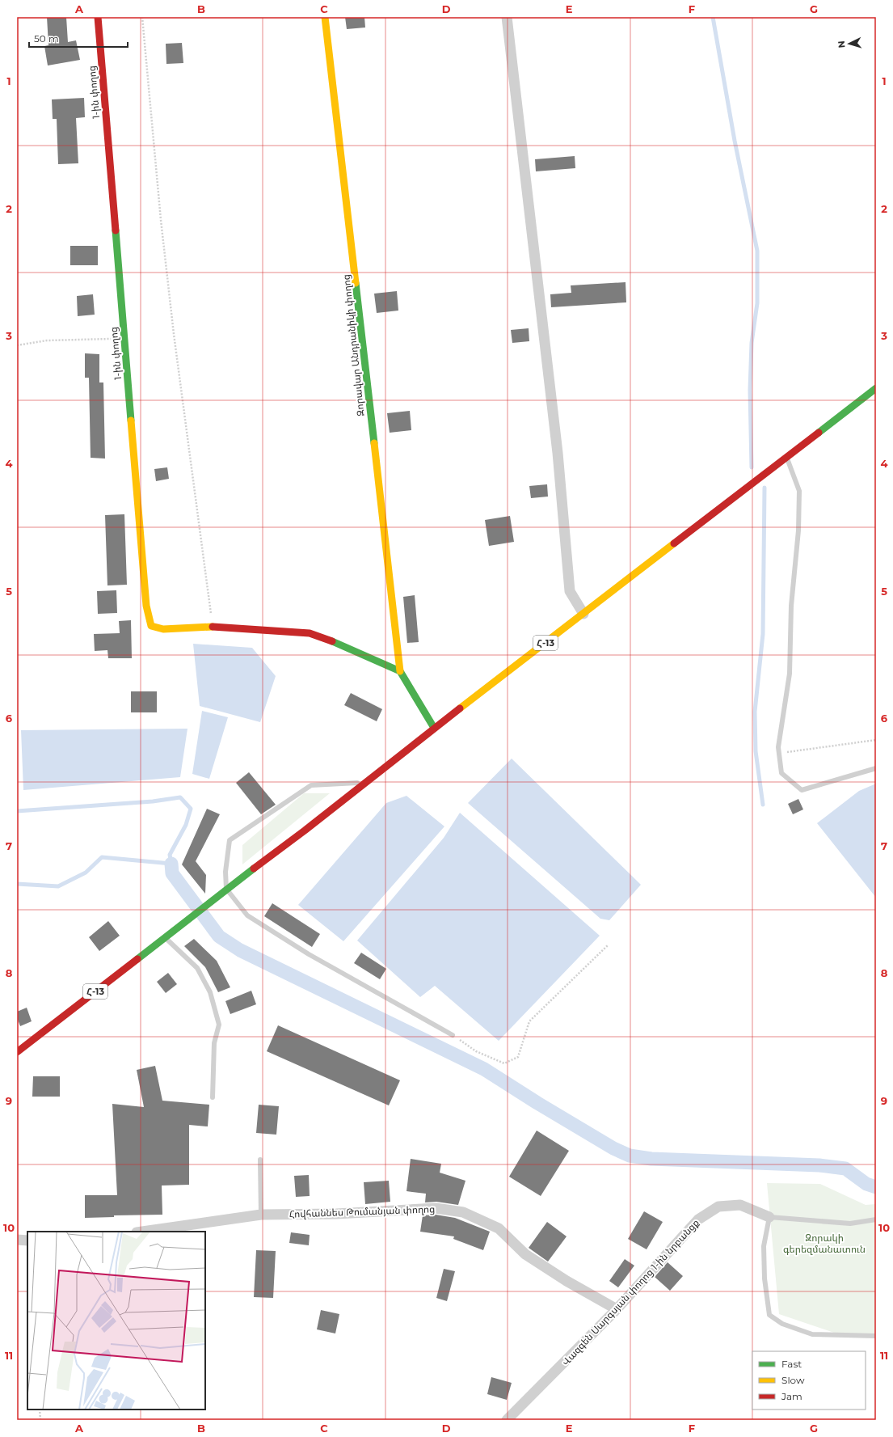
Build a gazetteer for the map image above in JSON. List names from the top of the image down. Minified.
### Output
{"streets":{"street":["1-ին փողոց","Զորավար Անդրանիկի փողոց","Հ-13","Հովհաննես Թումանյան փողոց","Վազգեն Սարգսյան փողոց 1-ին նրբանցք"]},"crossings":[["Հովհաննես Թումանյան փողոց","Վազգեն Սարգսյան փողոց 1-ին նրբանցք"]],"parks":["Զորակի գերեզմանատուն"],"legend":["Fast","Slow","Jam"],"scale_bar":"50 m","north":"left","grid":{"columns":["A","B","C","D","E","F","G"],"rows":["1","2","3","4","5","6","7","8","9","10","11"]}}
